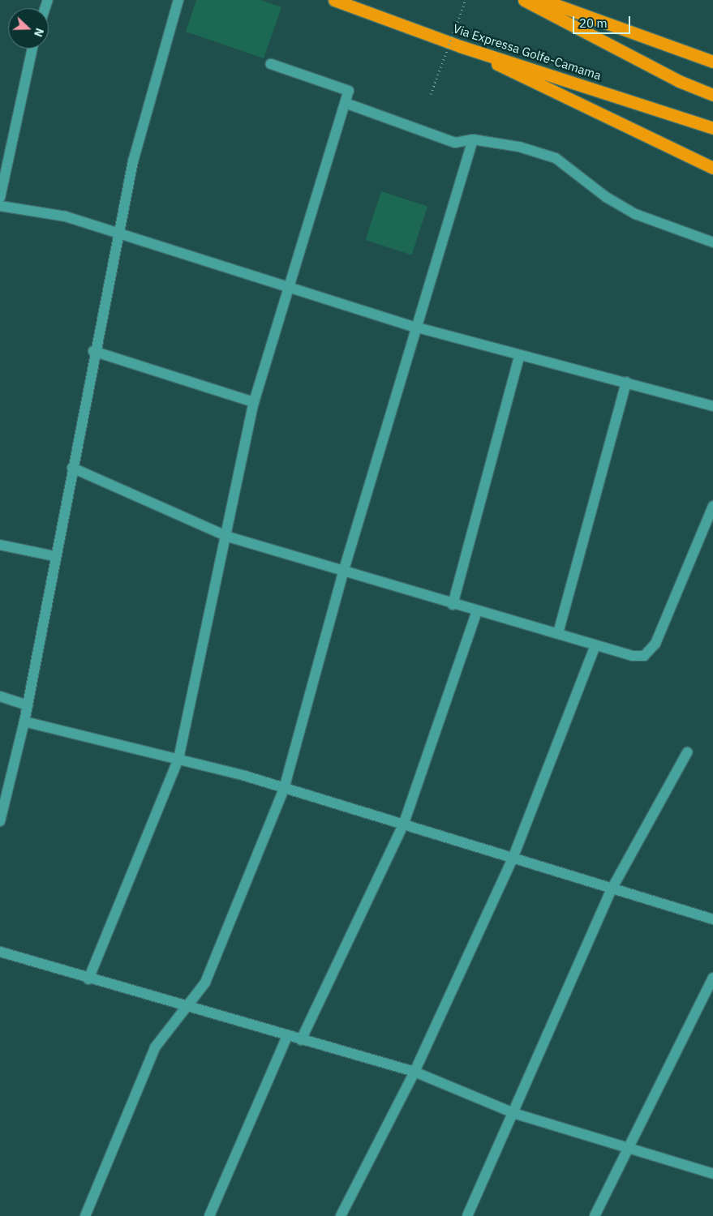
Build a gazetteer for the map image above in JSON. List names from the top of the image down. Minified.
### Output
{"streets":{"highway":["Via Expressa Golfe-Camama"]},"scale_bar":"20 m","north":"right"}
